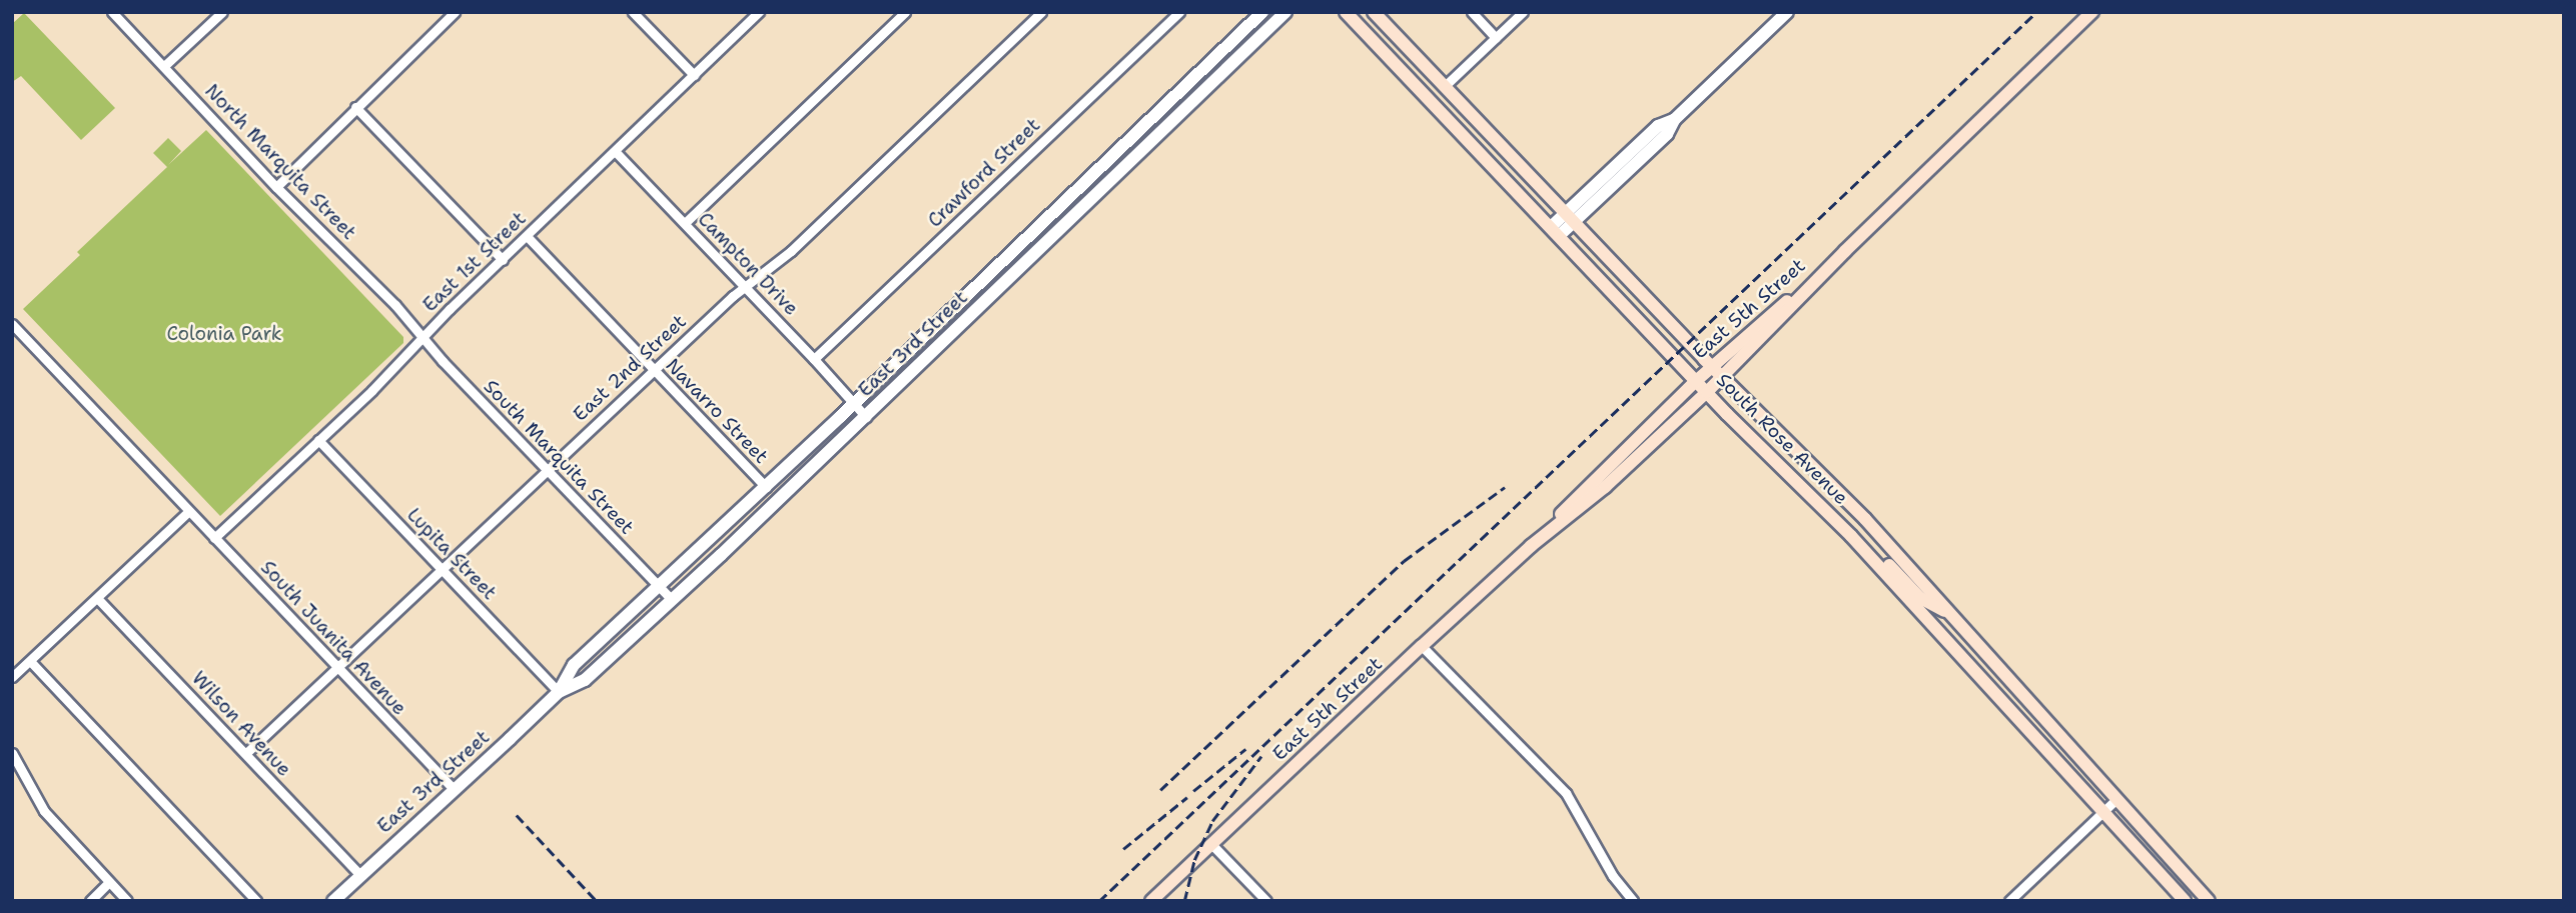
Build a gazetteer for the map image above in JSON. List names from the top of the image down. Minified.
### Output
{"streets":{"main road":["East 5th Street","South Rose Avenue"],"street":["North Marquita Street","Crawford Street","East 1st Street","Campton Drive","East 3rd Street","East 2nd Street","Navarro Street","South Marquita Street","Lupita Street","South Juanita Avenue","Wilson Avenue"]},"crossings":[["North Marquita Street","East 1st Street"],["North Marquita Street","South Marquita Street"],["Crawford Street","Campton Drive"],["East 1st Street","Campton Drive"],["East 1st Street","Navarro Street"],["East 1st Street","South Marquita Street"],["East 1st Street","Lupita Street"],["East 1st Street","South Juanita Avenue"],["Campton Drive","East 3rd Street"],["Campton Drive","East 2nd Street"],["East 5th Street","South Rose Avenue"],["East 3rd Street","Navarro Street"],["East 3rd Street","South Marquita Street"],["East 3rd Street","Lupita Street"],["East 3rd Street","South Juanita Avenue"],["East 3rd Street","Wilson Avenue"],["East 2nd Street","Navarro Street"],["East 2nd Street","South Marquita Street"],["East 2nd Street","Lupita Street"],["East 2nd Street","South Juanita Avenue"],["East 2nd Street","Wilson Avenue"]],"parks":["Colonia Park"]}
